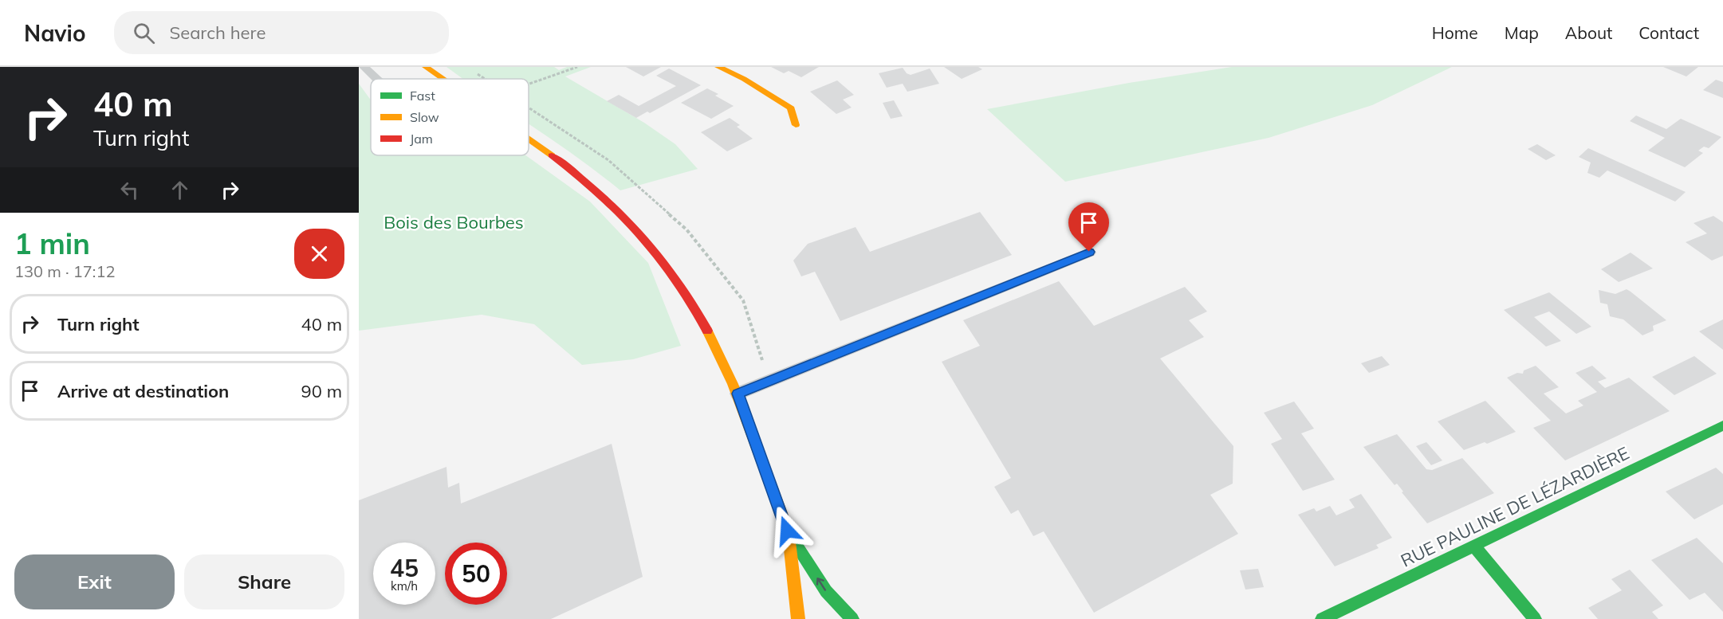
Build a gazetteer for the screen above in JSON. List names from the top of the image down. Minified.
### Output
{"streets":{"main road":["RUE PAULINE DE LÉZARDIÈRE"]},"parks":["Bois des Bourbes"],"legend":["Fast","Slow","Jam"],"page":{"header":"Navio","search":"Search here","nav":["Home","Map","About","Contact"],"turn":["40 m","Turn right"],"heading":["1 min","130 m · 17:12"],"list":[{"name":"Turn right","value":"40 m"},{"name":"Arrive at destination","value":"90 m"}],"speed":"45 km/h","limit":"50","buttons":["Exit","Share"]}}
